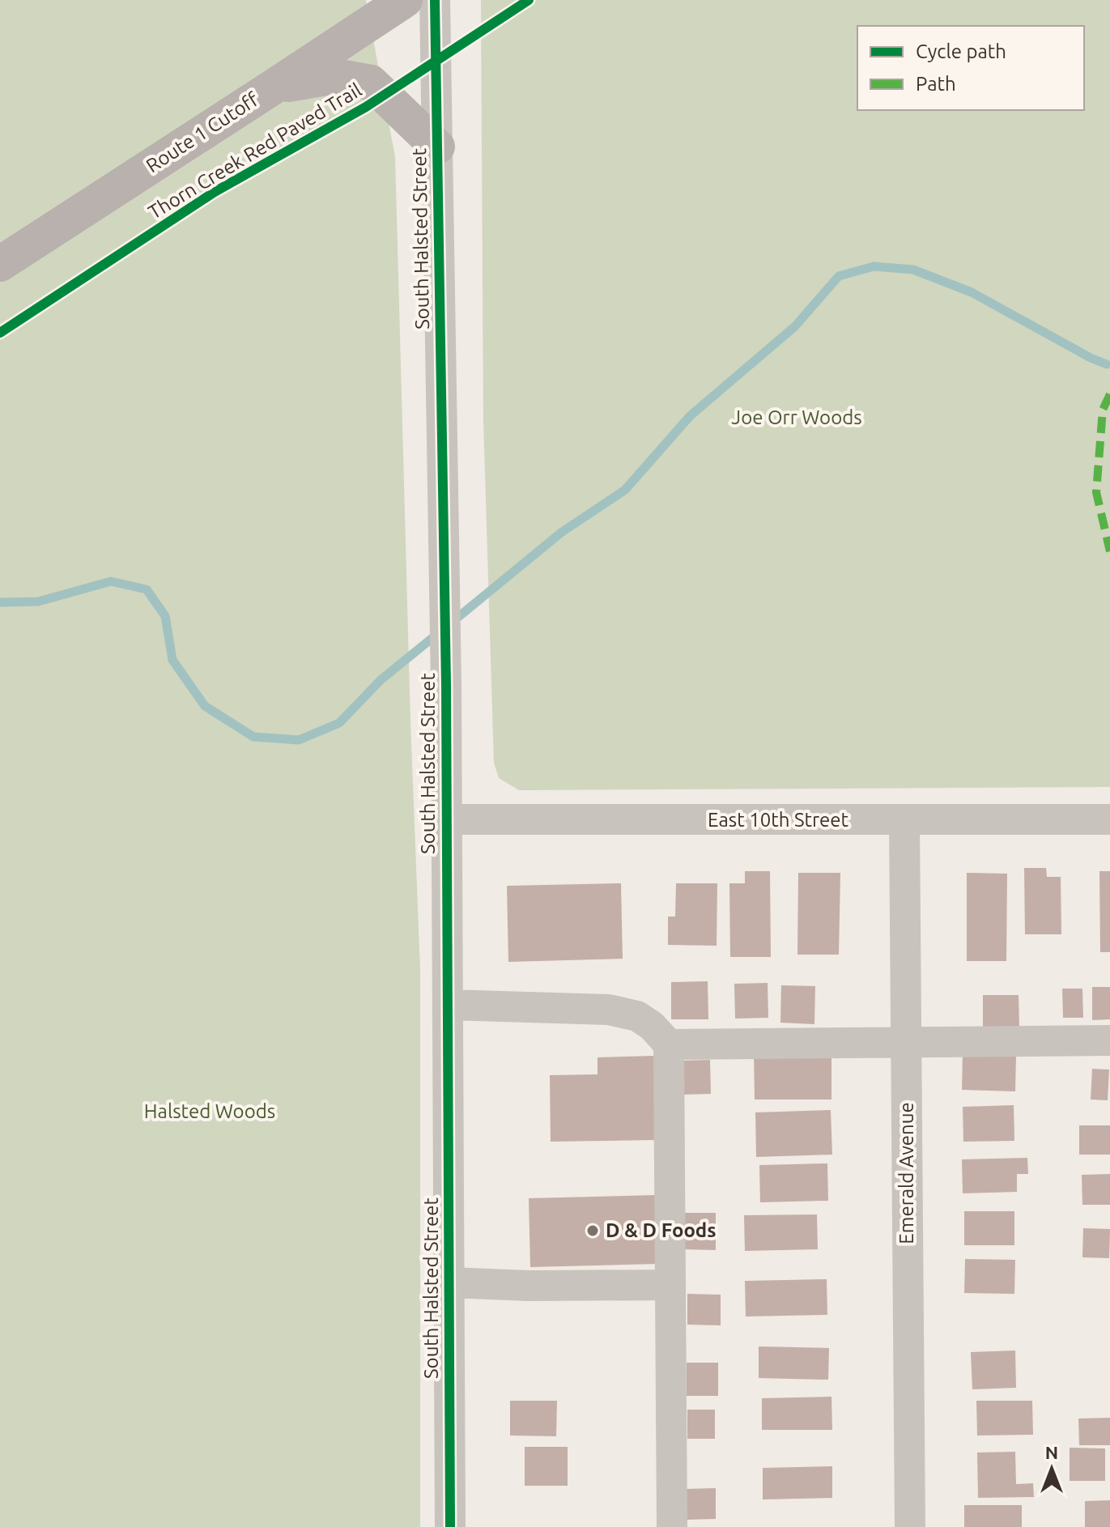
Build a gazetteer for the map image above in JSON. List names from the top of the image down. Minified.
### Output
{"streets":{"main road":["Route 1 Cutoff"],"street":["South Halsted Street","East 10th Street","Emerald Avenue"],"cycle path":["Thorn Creek Red Paved Trail"]},"crossings":[["South Halsted Street","East 10th Street"],["East 10th Street","Emerald Avenue"]],"parks":["Joe Orr Woods","Halsted Woods"],"places":["D & D Foods"],"legend":["Cycle path","Path"],"north":"top"}
